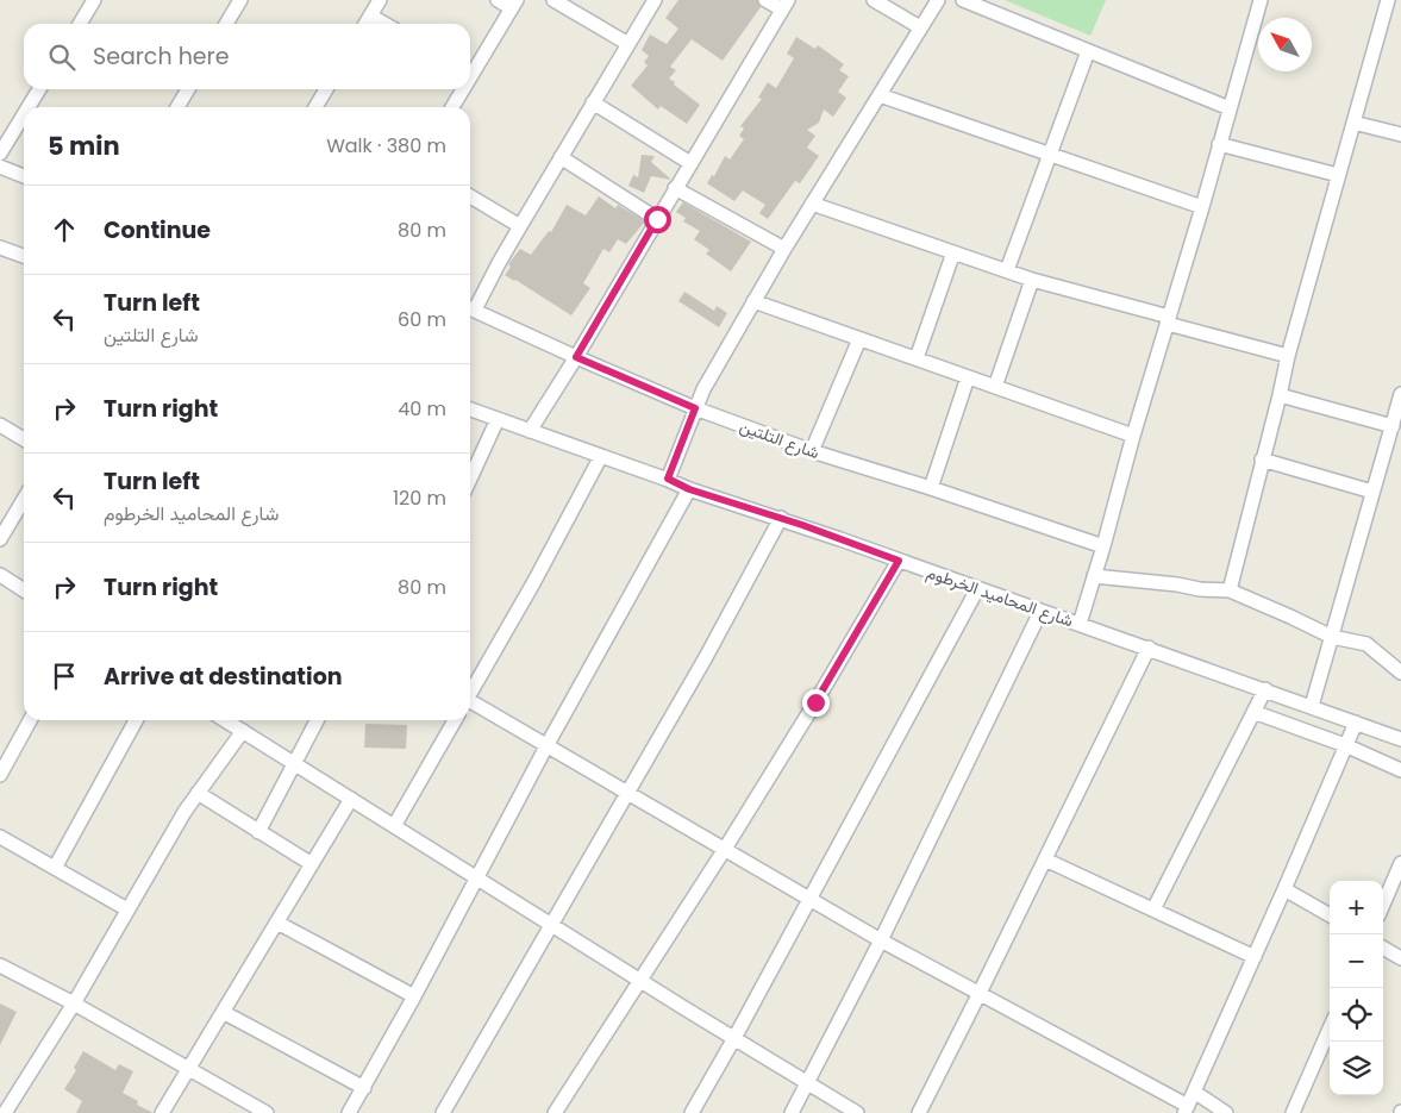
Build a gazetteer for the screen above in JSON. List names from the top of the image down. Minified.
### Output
{"streets":{"street":["شارع التلتين","شارع المحاميد الخرطوم"]},"north":"top left","page":{"search":"Search here","heading":["5 min","Walk · 380 m"],"list":[["Continue","80 m"],["Turn left","شارع التلتين","60 m"],["Turn right","40 m"],["Turn left","شارع المحاميد الخرطوم","120 m"],["Turn right","80 m"],"Arrive at destination"],"map_buttons":["+","−"]}}
